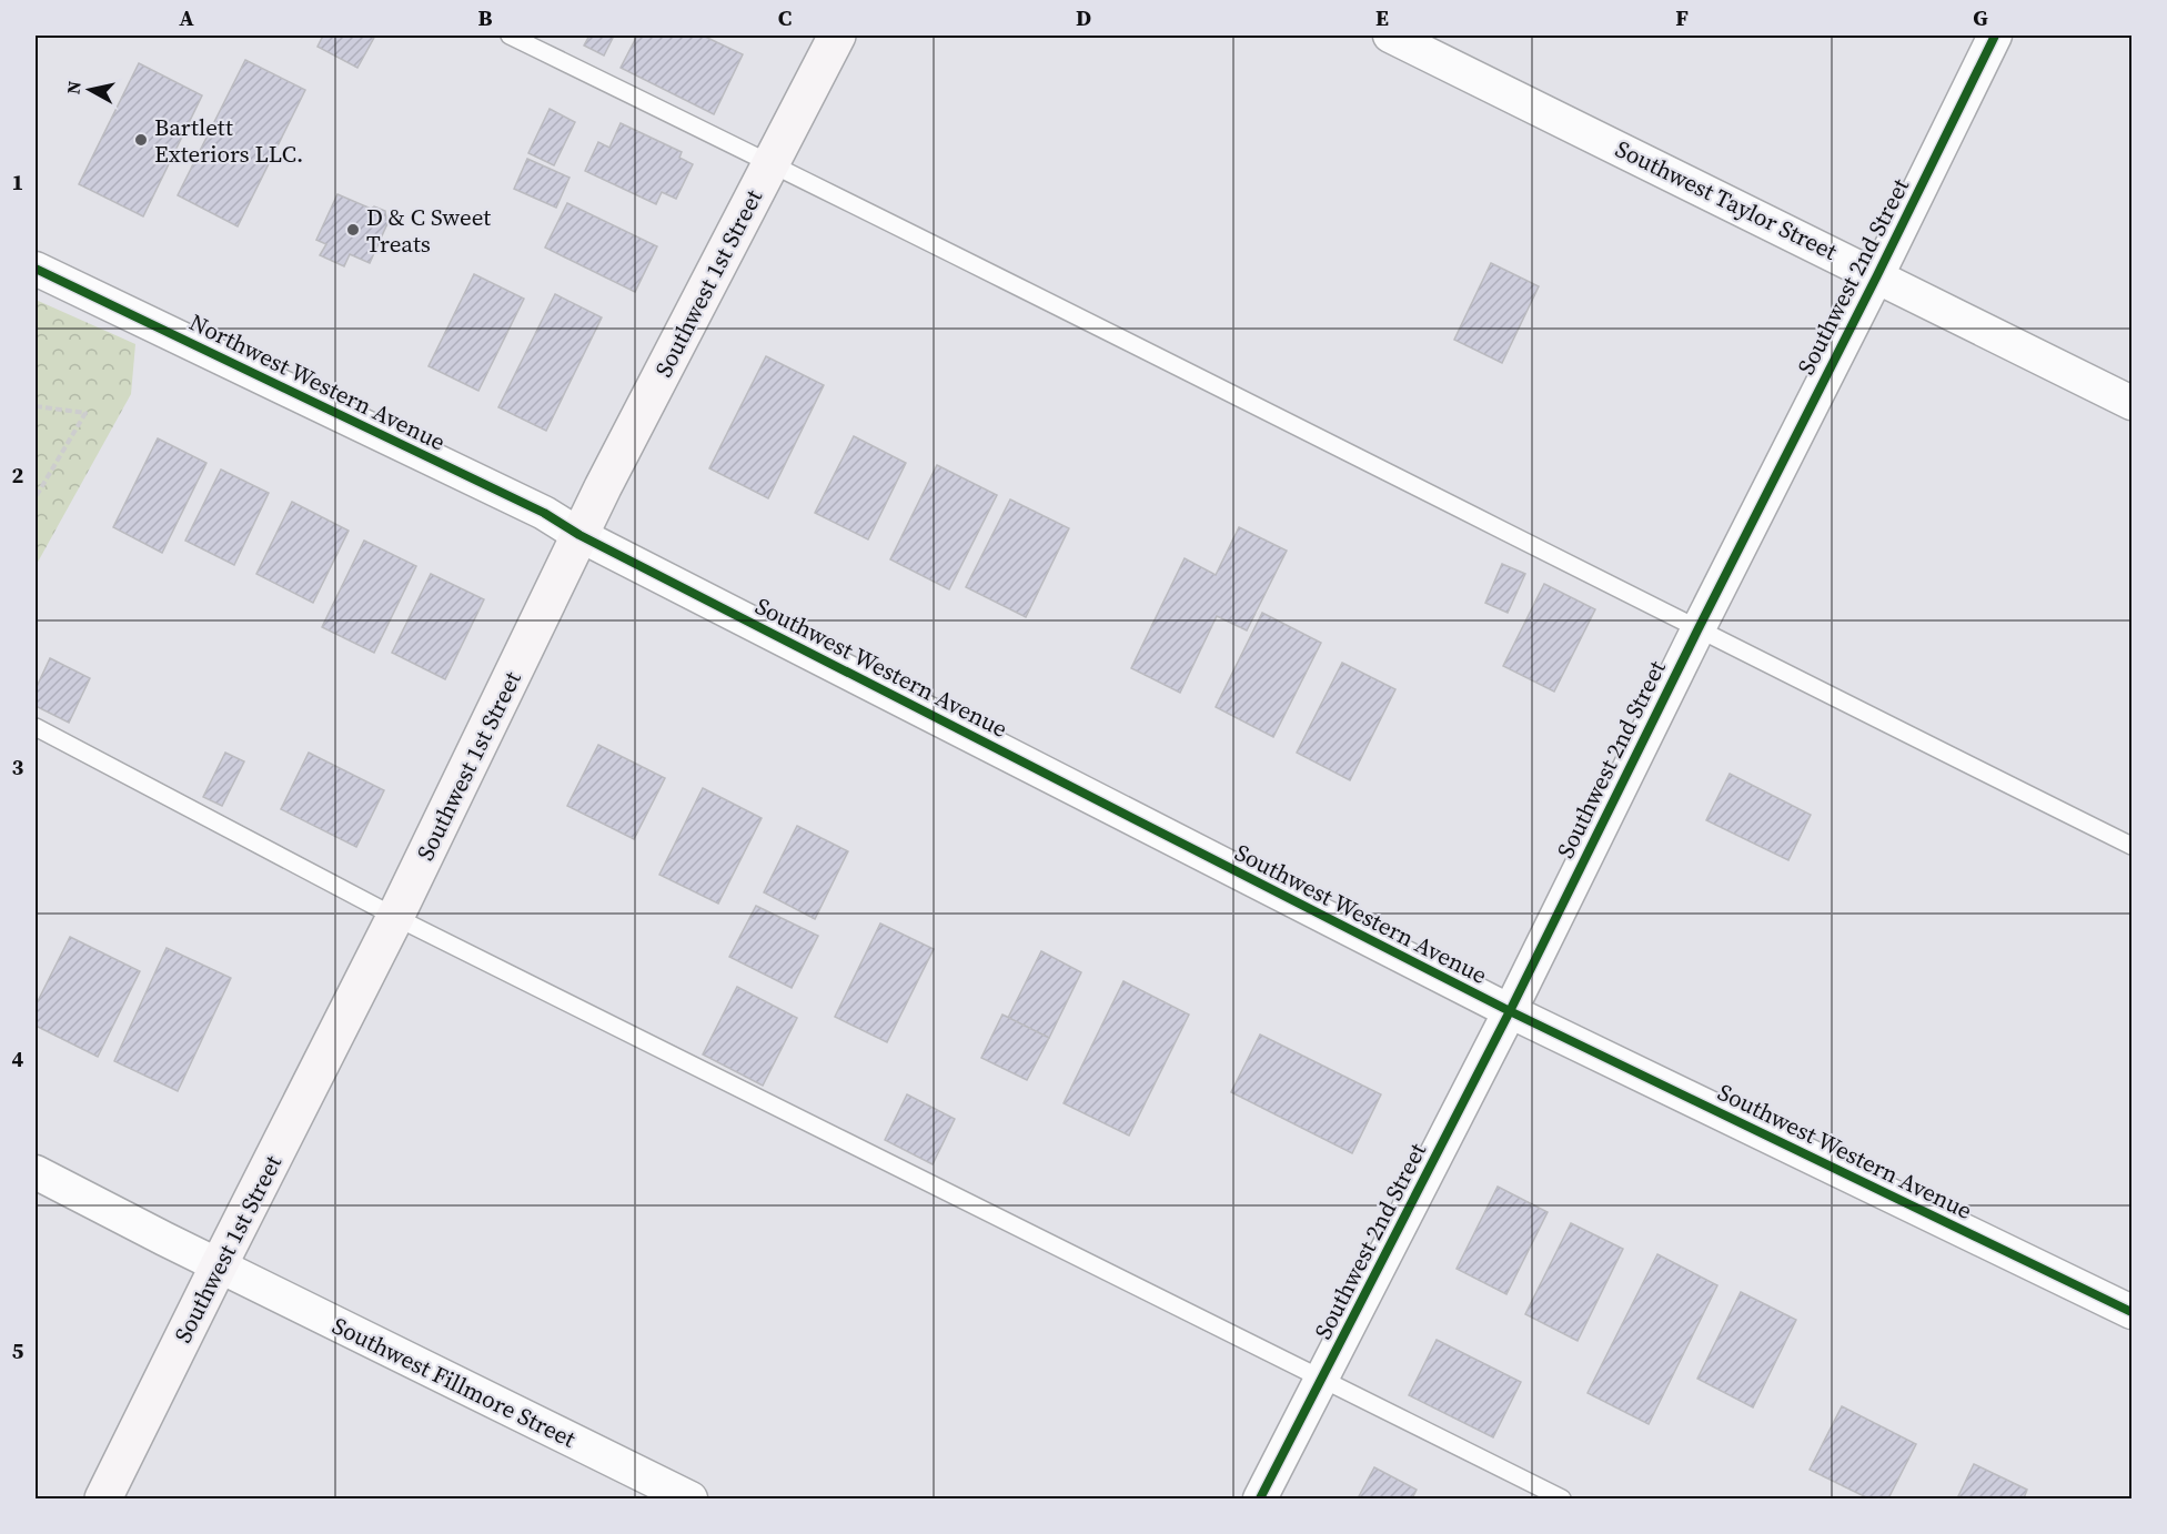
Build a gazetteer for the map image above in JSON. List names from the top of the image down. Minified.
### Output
{"streets":{"street":["Southwest Taylor Street","Southwest 2nd Street","Southwest 1st Street","Northwest Western Avenue","Southwest Western Avenue","Southwest Fillmore Street"]},"crossings":[["Southwest Taylor Street","Southwest 2nd Street"],["Southwest 2nd Street","Southwest Western Avenue"],["Southwest 1st Street","Northwest Western Avenue"],["Southwest 1st Street","Southwest Western Avenue"],["Southwest 1st Street","Southwest Fillmore Street"],["Northwest Western Avenue","Southwest Western Avenue"]],"places":["Bartlett Exteriors LLC.","D & C Sweet Treats"],"north":"left","grid":{"columns":["A","B","C","D","E","F","G"],"rows":["1","2","3","4","5"]}}
